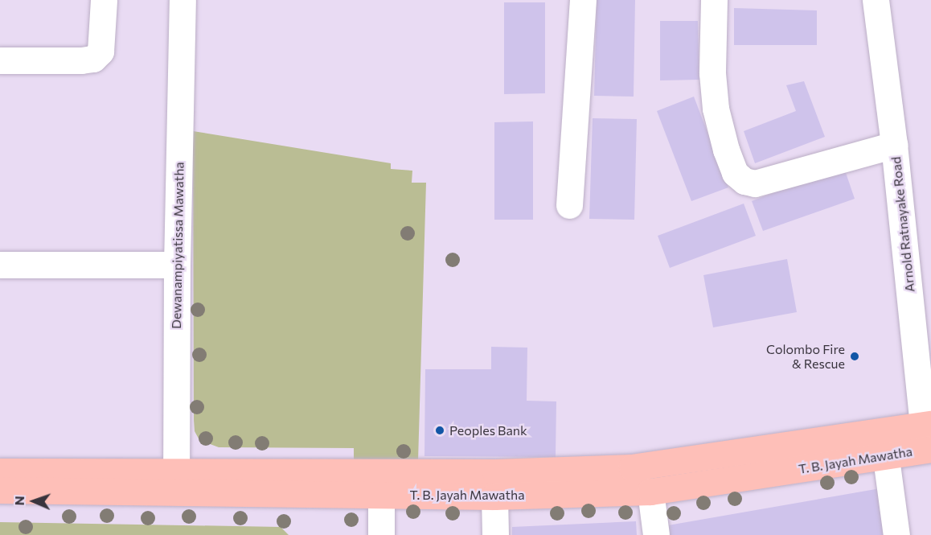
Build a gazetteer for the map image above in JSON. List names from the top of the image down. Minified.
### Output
{"streets":{"main road":["T. B. Jayah Mawatha"],"street":["Arnold Ratnayake Road","Dewanampiyatissa Mawatha"]},"crossings":[["Arnold Ratnayake Road","T. B. Jayah Mawatha"],["Dewanampiyatissa Mawatha","T. B. Jayah Mawatha"]],"places":["Colombo Fire & Rescue","Peoples Bank"],"north":"left"}
